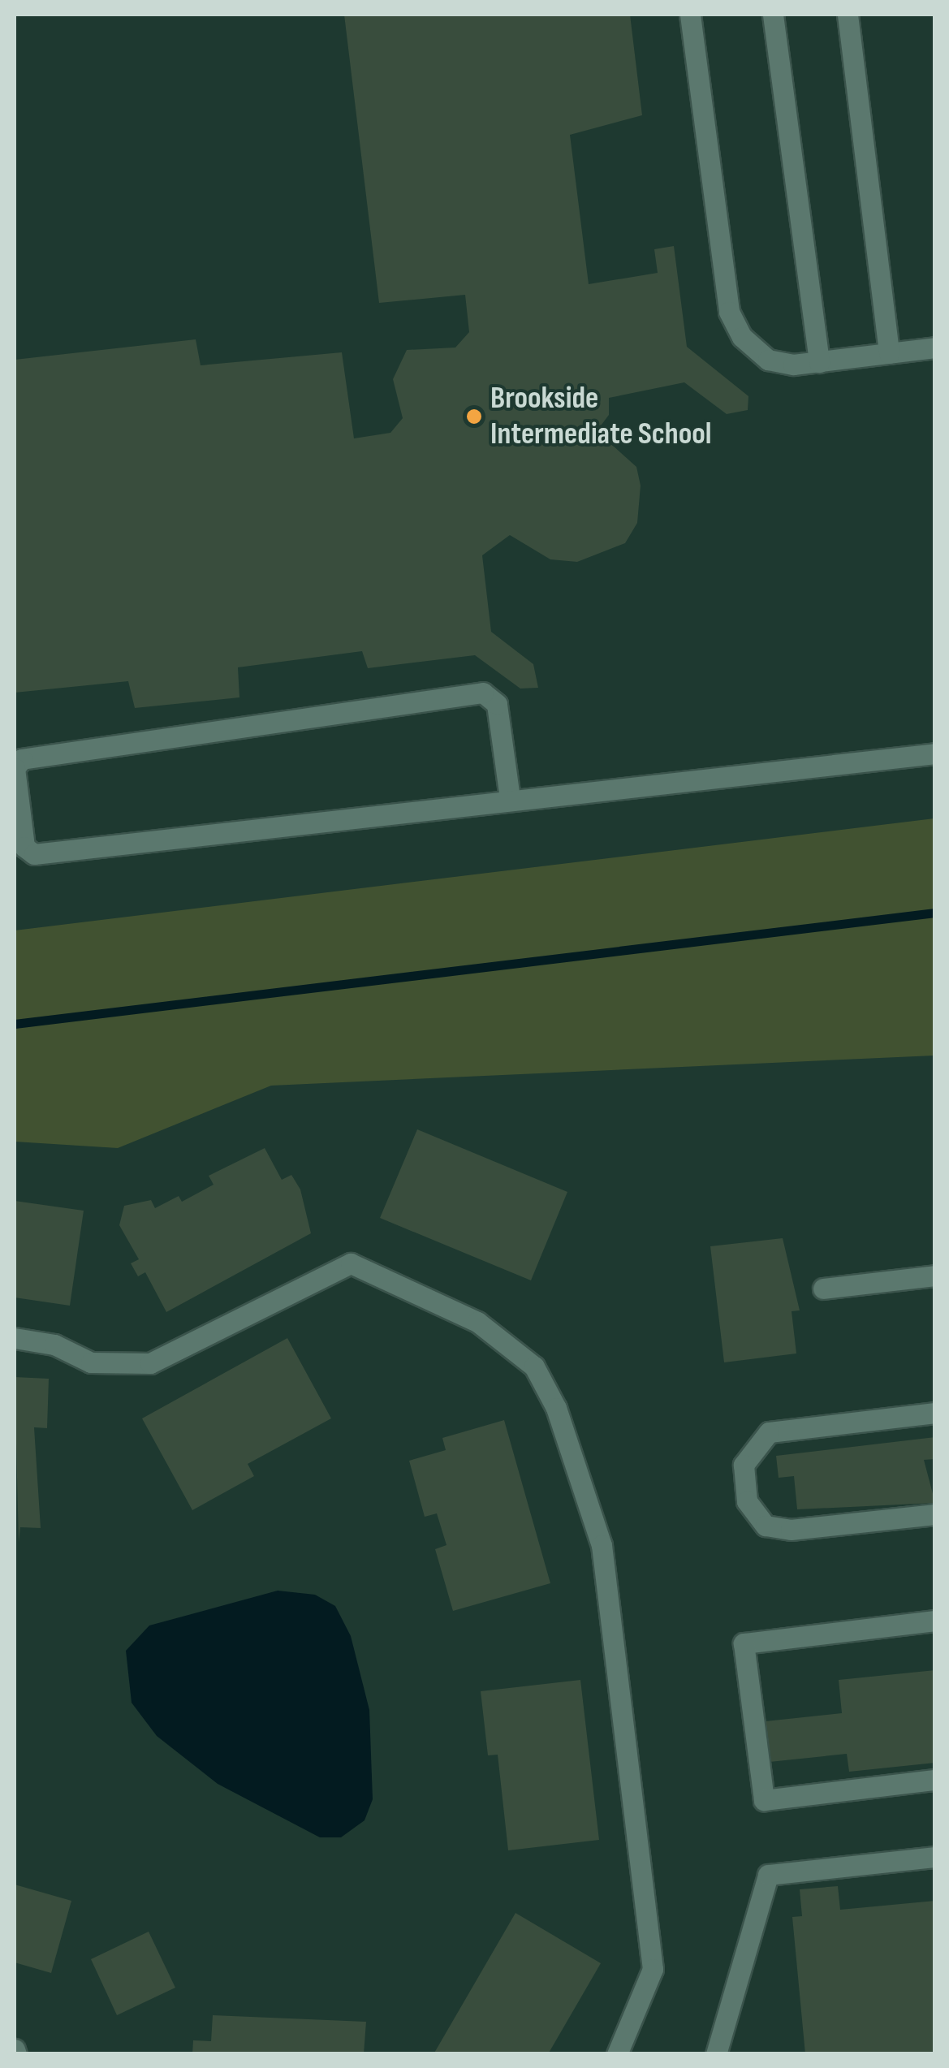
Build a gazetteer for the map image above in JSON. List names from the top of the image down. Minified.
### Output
{"places":["Brookside Intermediate School"]}
